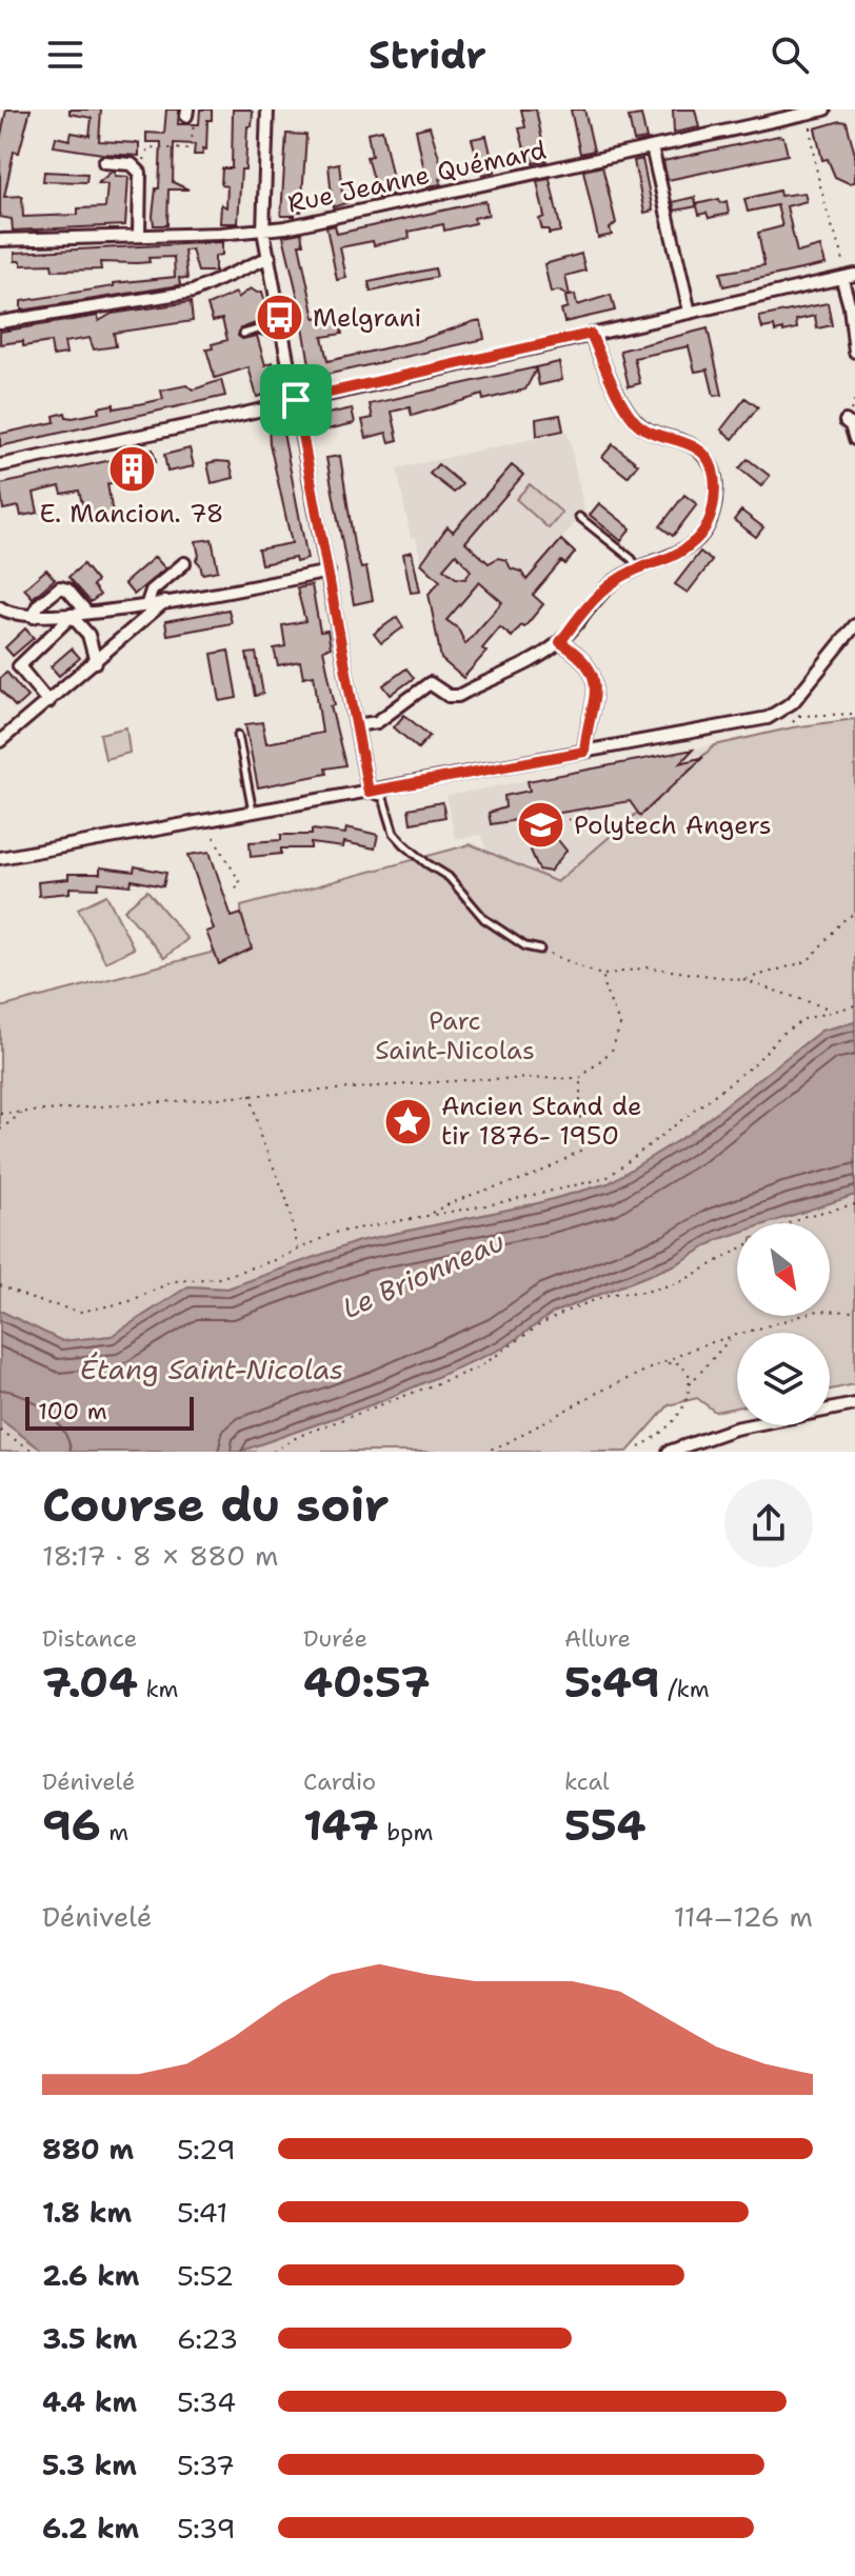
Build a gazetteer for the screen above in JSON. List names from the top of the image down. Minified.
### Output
{"streets":{"street":["Rue Jeanne Quémard"]},"water":["Le Brionneau","Étang Saint-Nicolas"],"parks":["Parc Saint-Nicolas"],"places":{"bus stop":["Melgrani"],"building":["E. Mancion. 78"],"school or university":["Polytech Angers"],"place":["Ancien Stand de tir 1876- 1950"]},"scale_bar":"100 m","north":"bottom right","page":{"header":"Stridr","scale":"100 m","heading":["Course du soir","18:17 · 8 × 880 m"],"stats":[["Distance","7.04 km"],["Durée","40:57"],["Allure","5:49 /km"],["Dénivelé","96 m"],["Cardio","147 bpm"],["kcal","554"]],"chart":["Dénivelé","114–126 m"],"list":[{"name":"880 m","note":"5:29"},{"name":"1.8 km","note":"5:41"},{"name":"2.6 km","note":"5:52"},{"name":"3.5 km","note":"6:23"},{"name":"4.4 km","note":"5:34"},{"name":"5.3 km","note":"5:37"},{"name":"6.2 km","note":"5:39"}]}}
